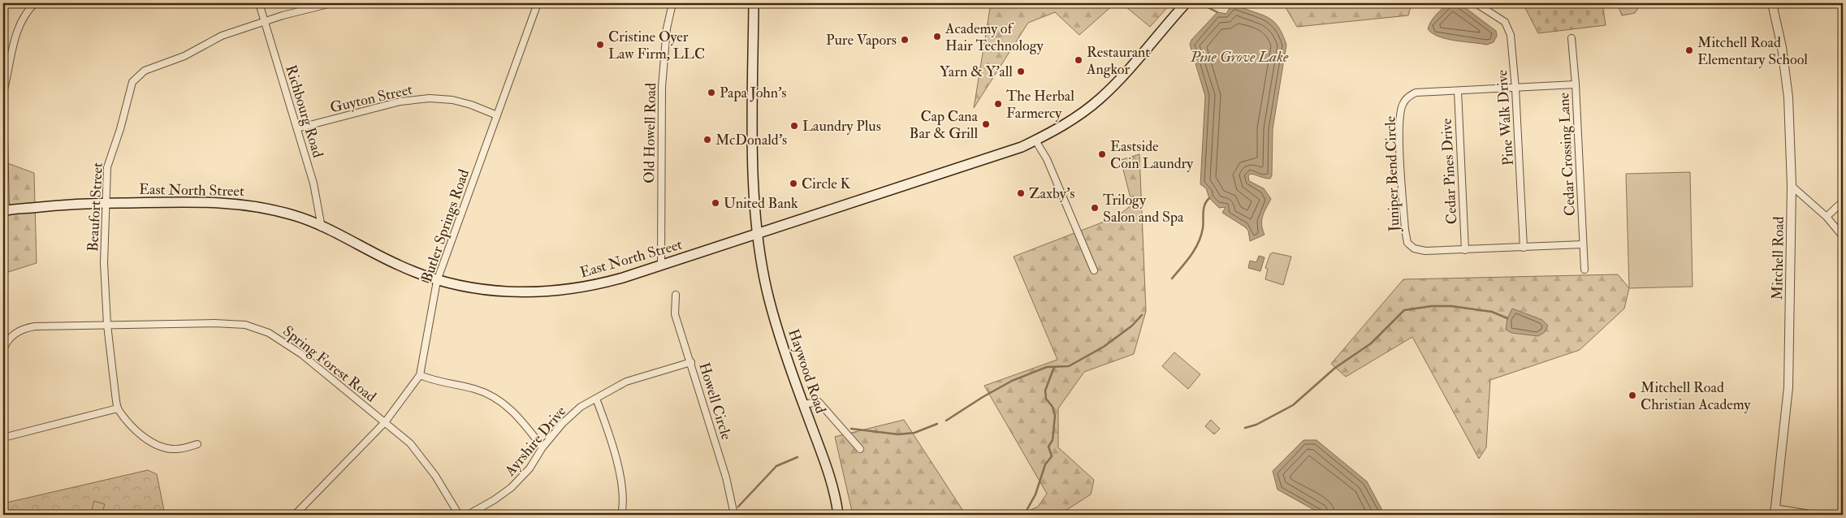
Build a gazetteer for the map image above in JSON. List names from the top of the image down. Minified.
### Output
{"streets":{"main road":["East North Street","Haywood Road"],"street":["Guyton Street","Richbourg Road","Pine Walk Drive","Old Howell Road","Cedar Crossing Lane","Cedar Pines Drive","Juniper Bend Circle","Beaufort Street","Butler Springs Road","Mitchell Road","Spring Forest Road","Howell Circle","Ayrshire Drive"]},"crossings":[["Guyton Street","Richbourg Road"],["Guyton Street","Butler Springs Road"],["Richbourg Road","East North Street"],["Richbourg Road","Beaufort Street"],["Pine Walk Drive","Juniper Bend Circle"],["Old Howell Road","East North Street"],["Cedar Crossing Lane","Juniper Bend Circle"],["Cedar Pines Drive","Juniper Bend Circle"],["East North Street","Beaufort Street"],["East North Street","Butler Springs Road"],["East North Street","Haywood Road"],["Beaufort Street","Spring Forest Road"],["Butler Springs Road","Spring Forest Road"],["Howell Circle","Ayrshire Drive"]],"water":["Pine Grove Lake"],"places":["Academy of Hair Technology","Pure Vapors","Cristine Oyer Law Firm, LLC","Mitchell Road Elementary School","Restaurant Angkor","Yarn & Y'all","Papa John's","The Herbal Farmercy","Cap Cana Bar & Grill","Laundry Plus","McDonald's","Eastside Coin Laundry","Circle K","Zaxby's","United Bank","Trilogy Salon and Spa","Mitchell Road Christian Academy"]}
